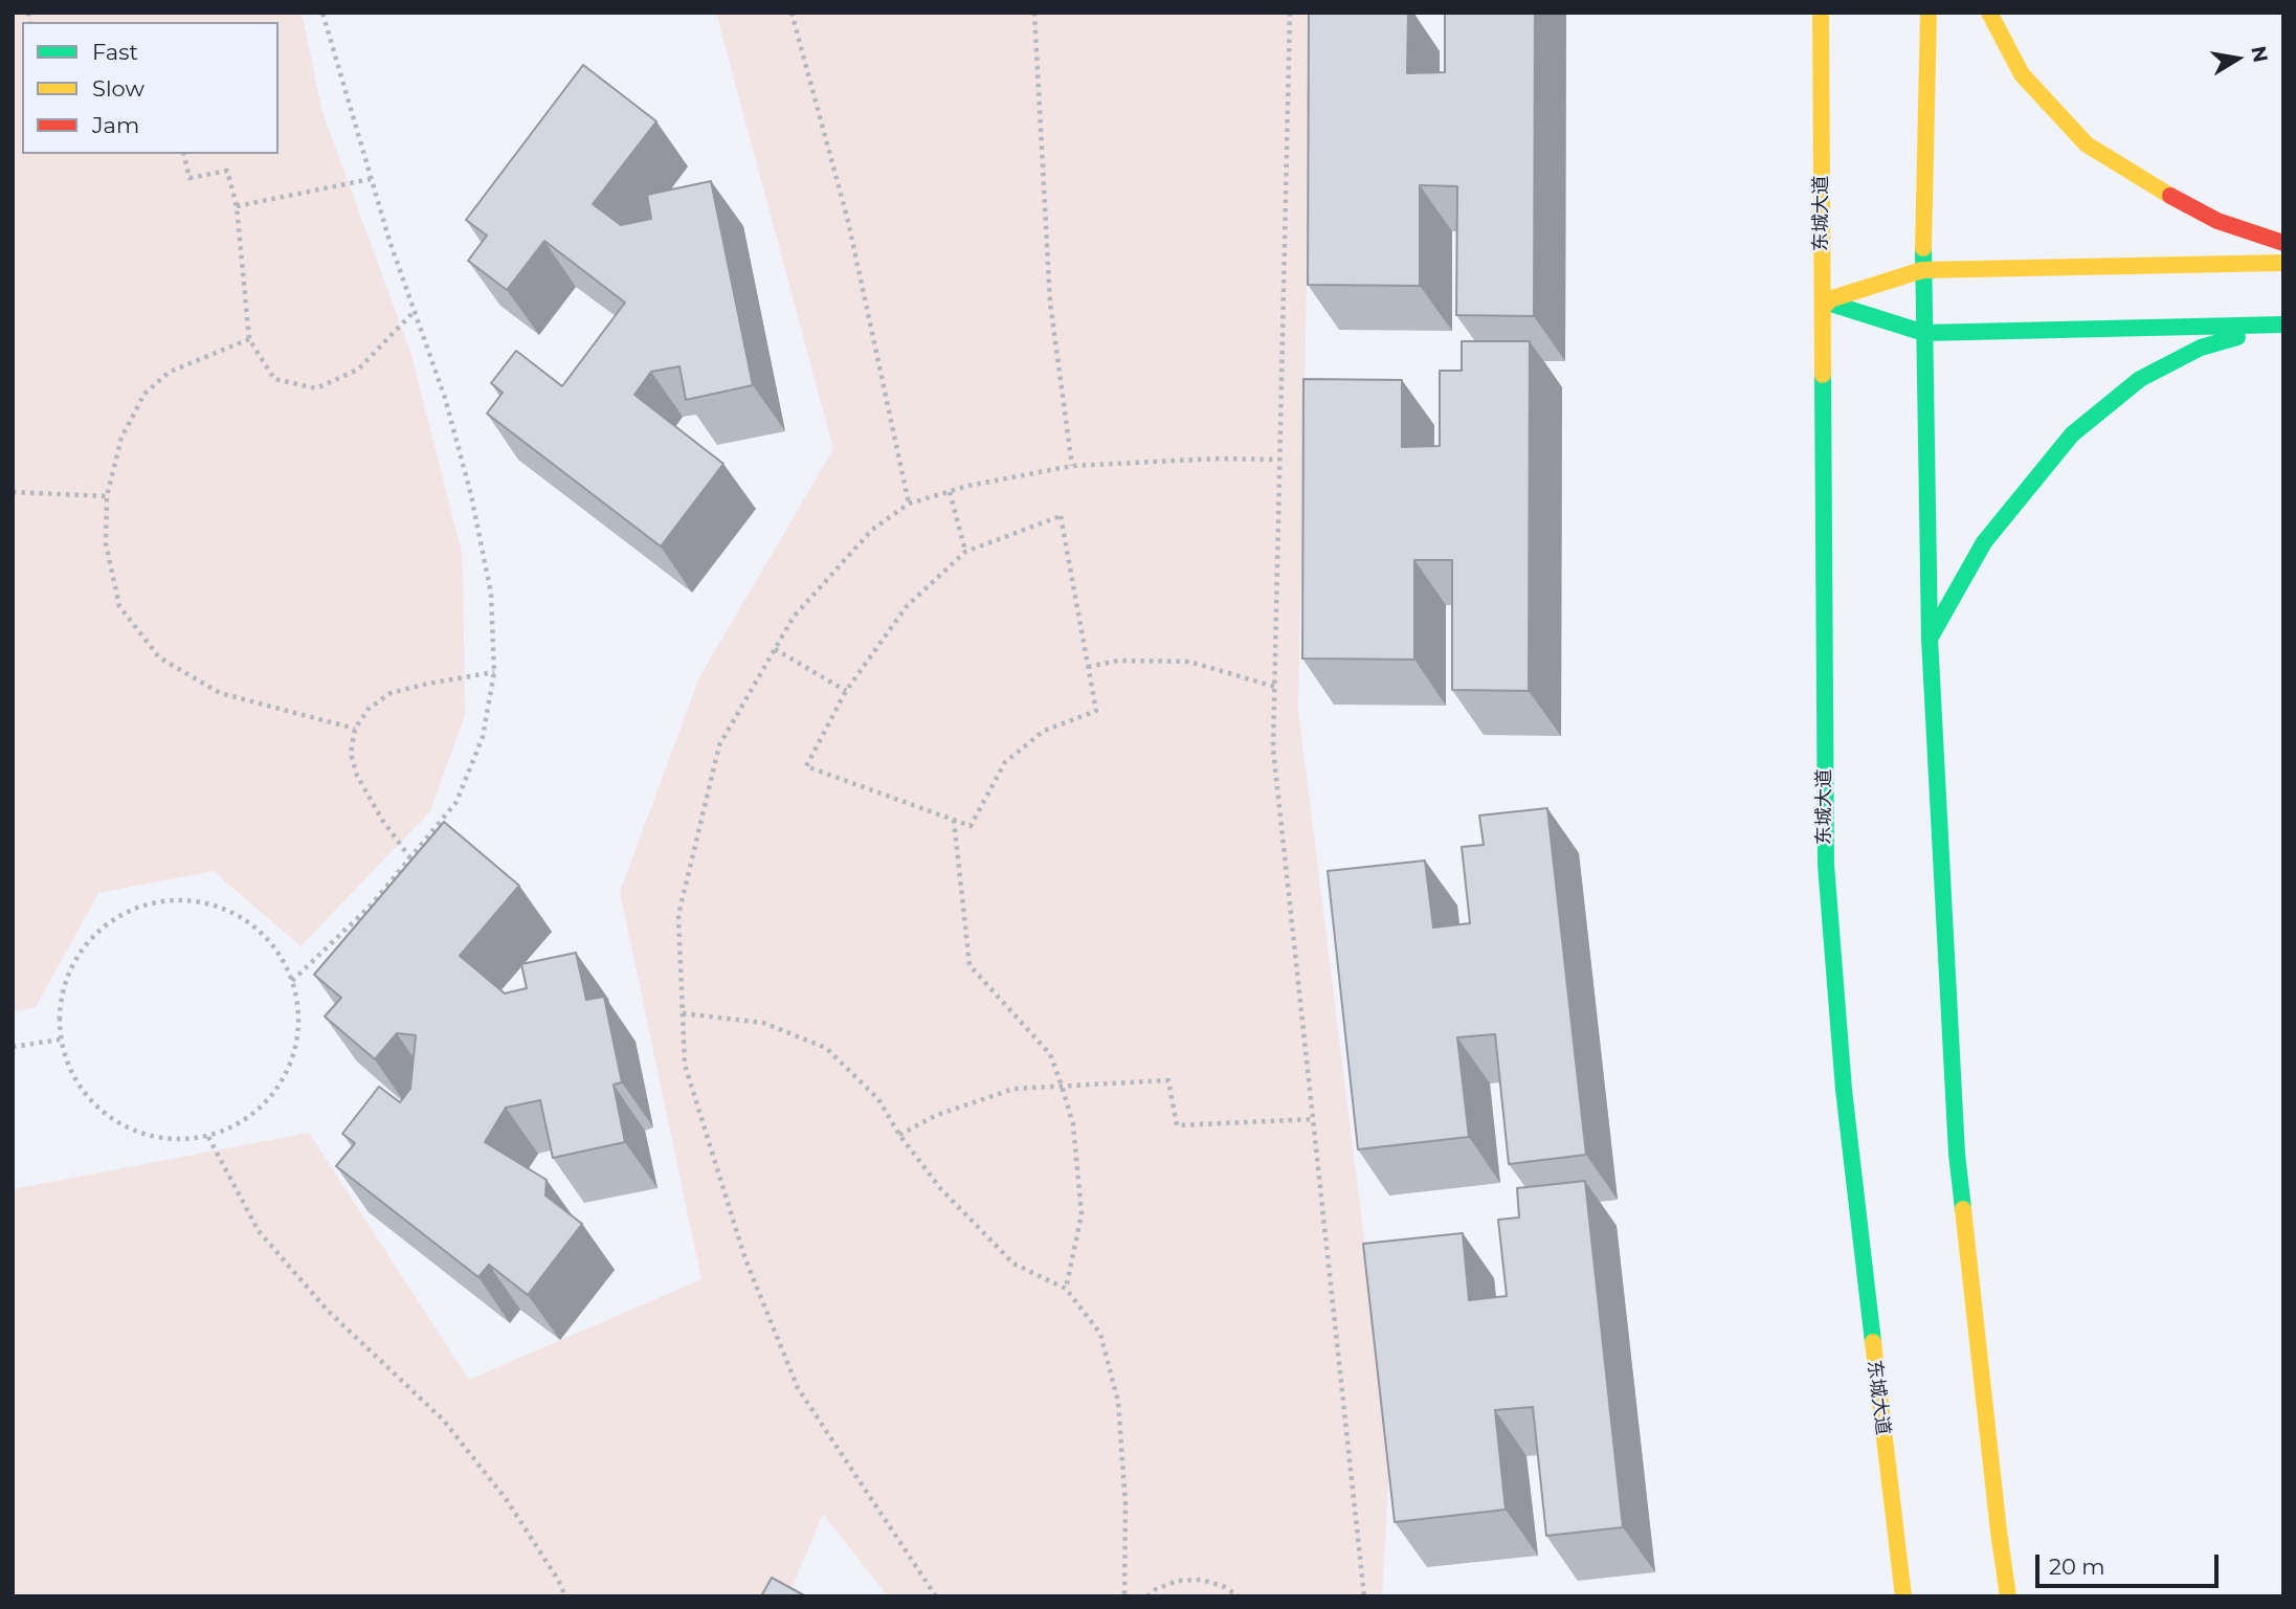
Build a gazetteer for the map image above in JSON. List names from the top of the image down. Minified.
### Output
{"streets":{"main road":["东城大道"]},"legend":["Fast","Slow","Jam"],"scale_bar":"20 m","north":"right"}
